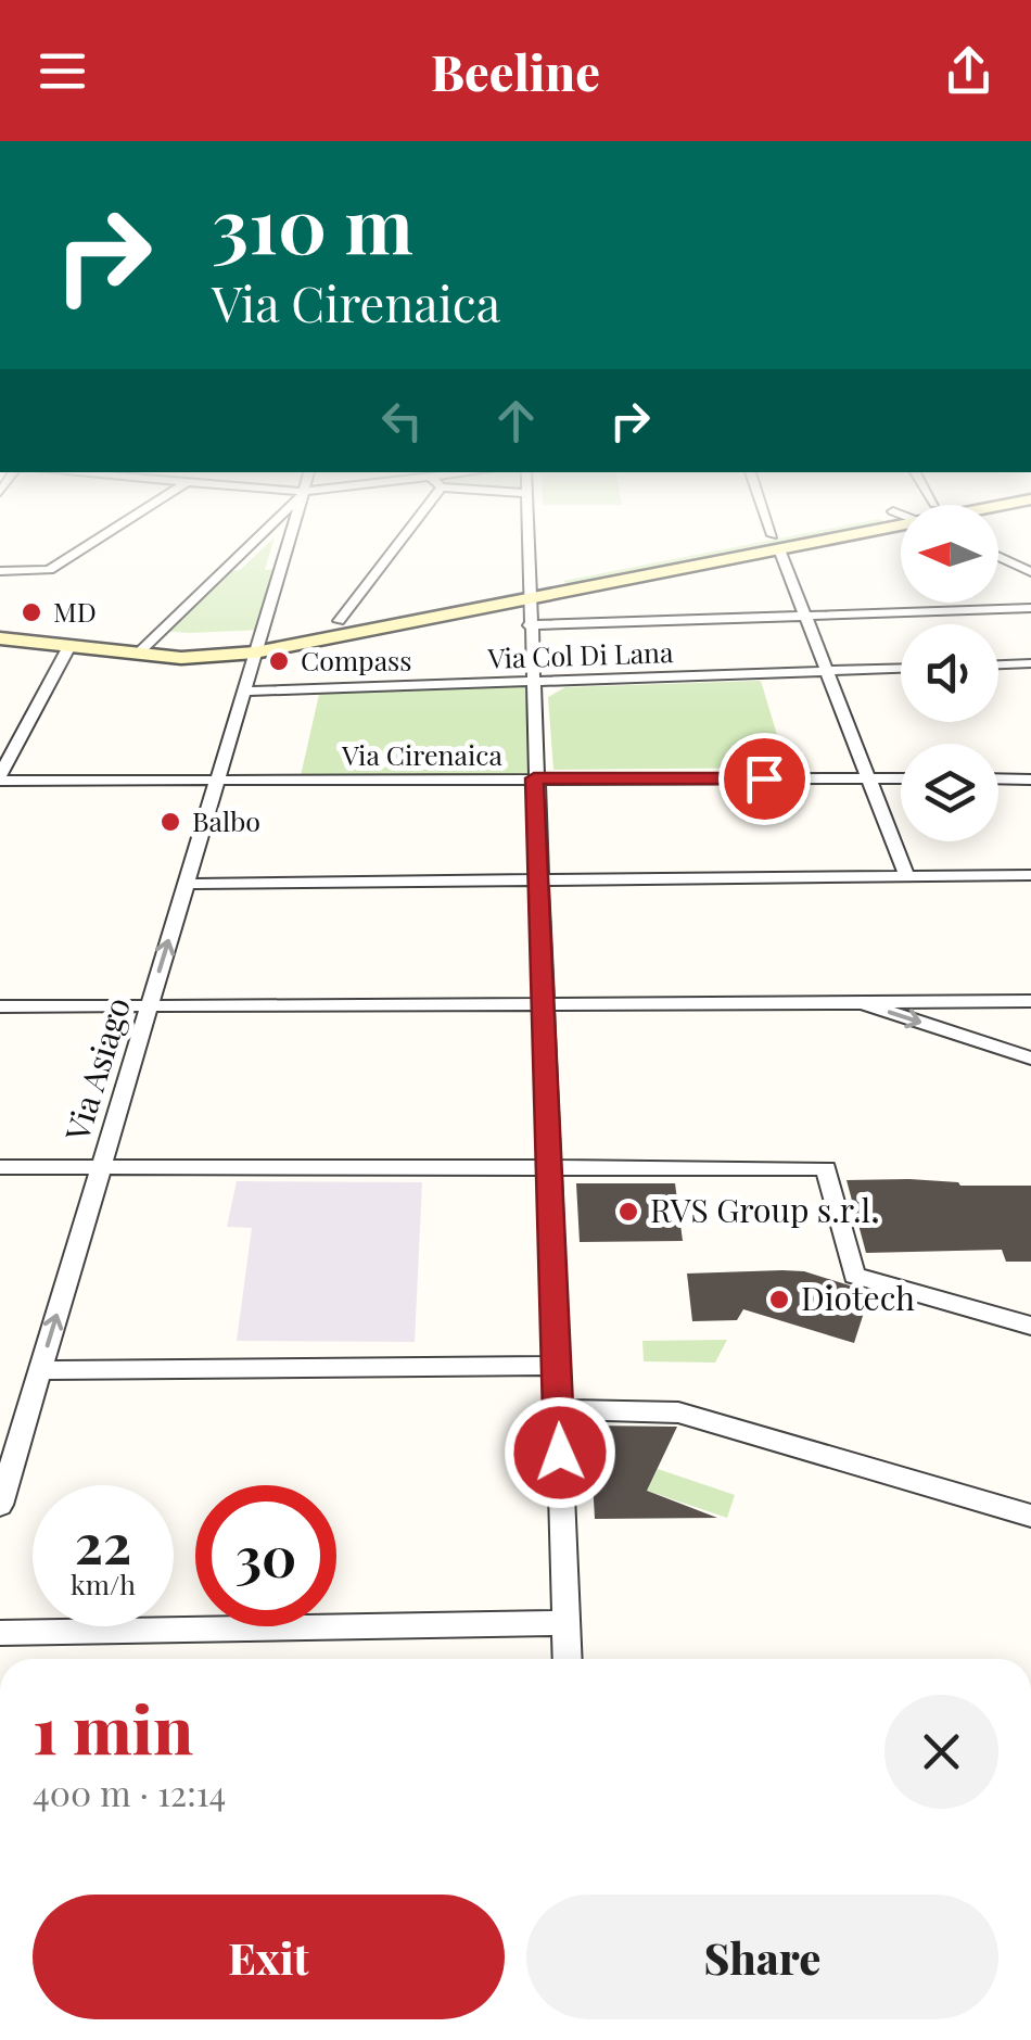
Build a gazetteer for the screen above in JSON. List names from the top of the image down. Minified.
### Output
{"streets":{"street":["Via Col Di Lana","Via Cirenaica","Via Asiago"]},"crossings":[["Via Col Di Lana","Via Asiago"],["Via Cirenaica","Via Asiago"]],"places":["MD","Compass","Balbo","RVS Group s.r.l.","Diotech"],"north":"left","page":{"header":"Beeline","turn":["310 m","Via Cirenaica"],"speed":"22 km/h","limit":"30","heading":["1 min","400 m · 12:14"],"buttons":["Exit","Share"]}}
